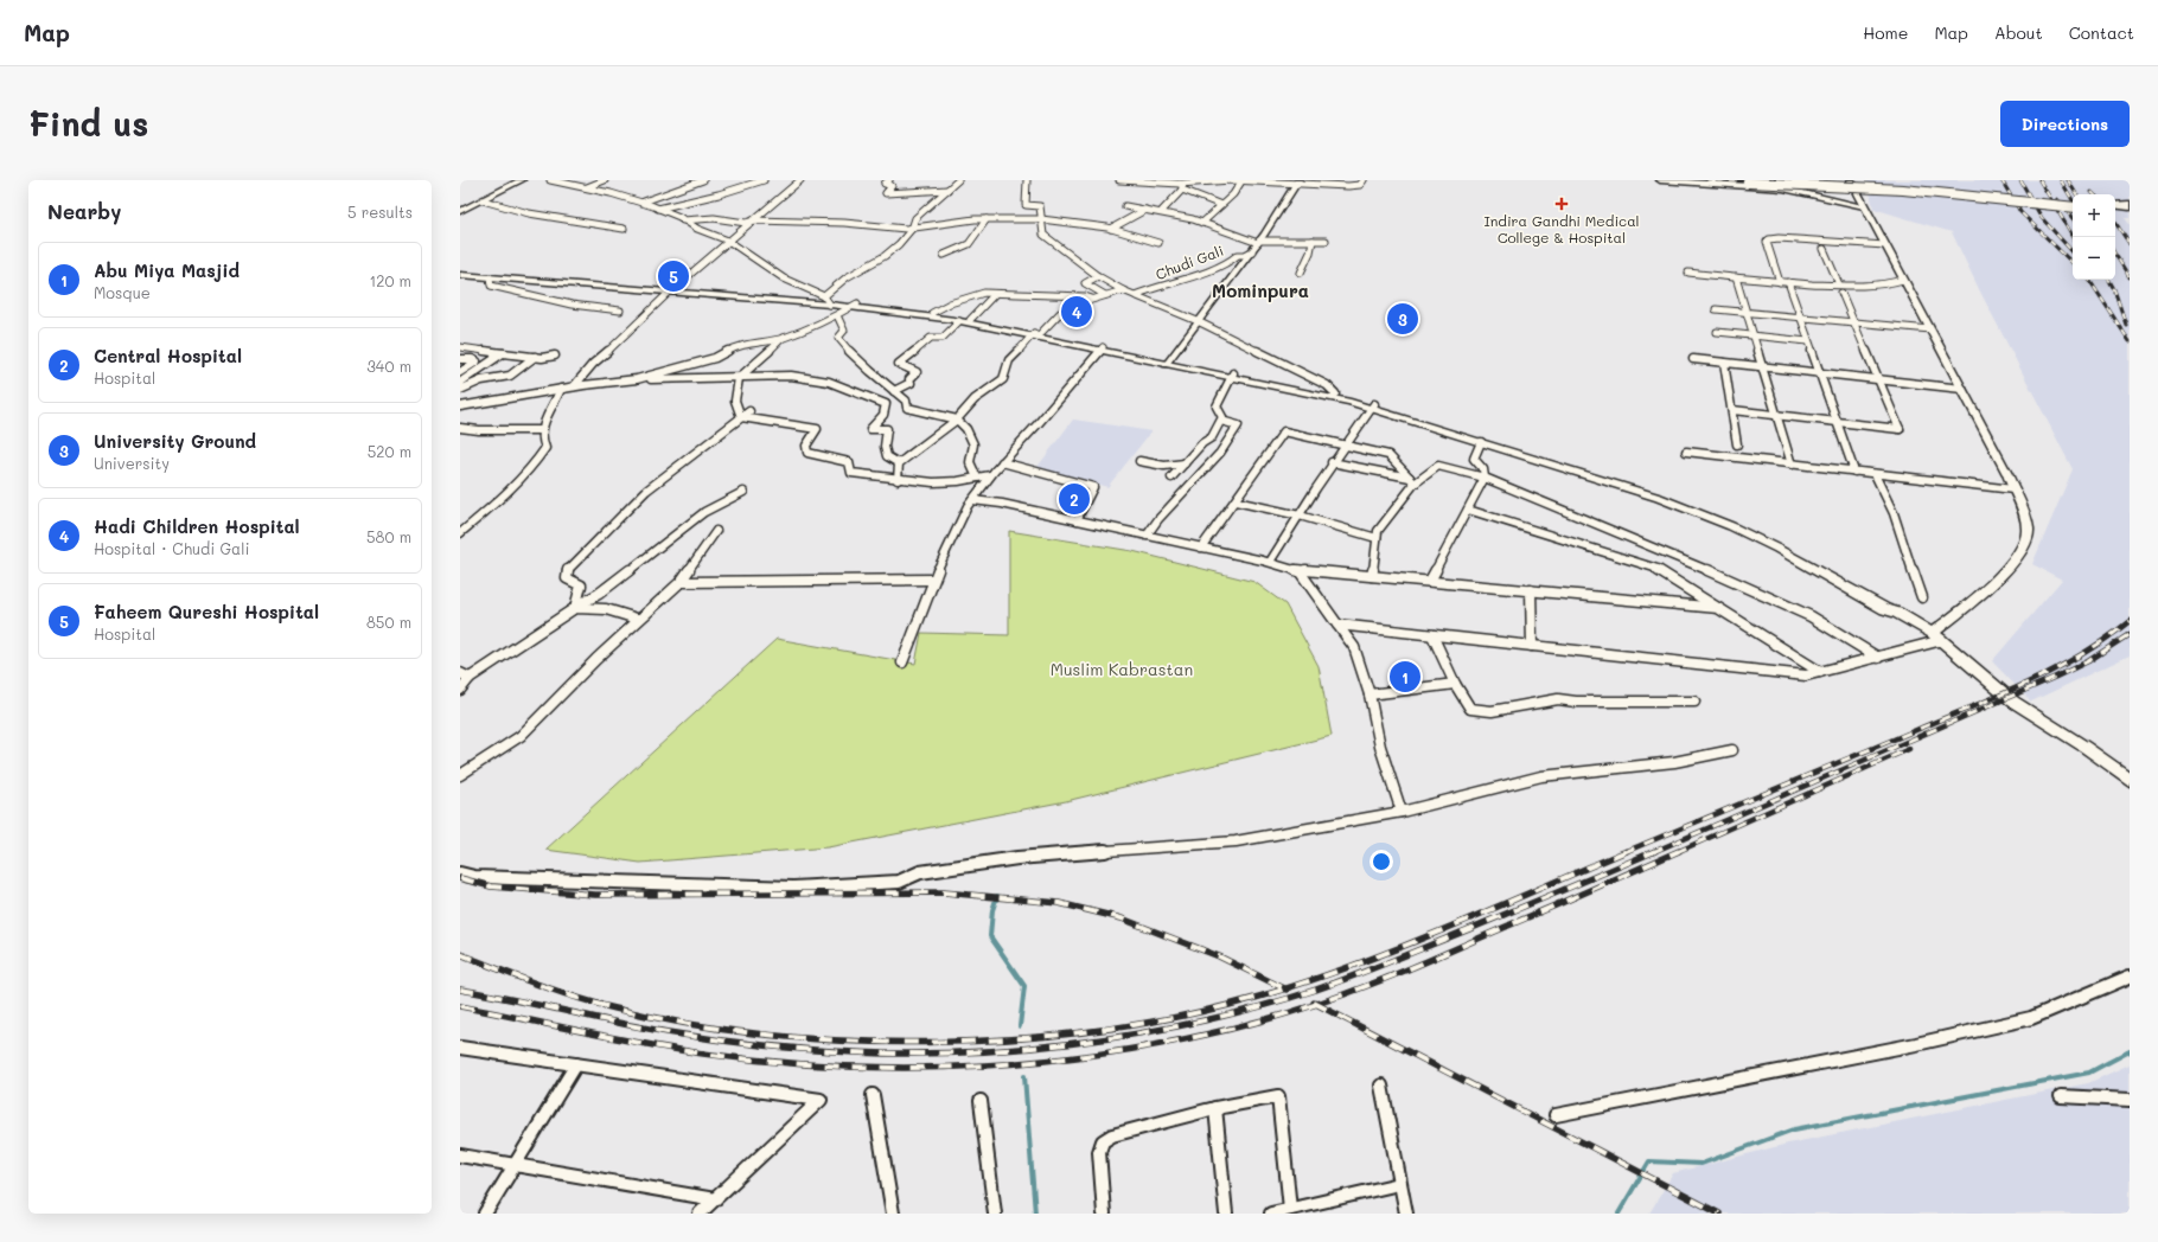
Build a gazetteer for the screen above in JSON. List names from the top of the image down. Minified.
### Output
{"streets":{"street":["Chudi Gali"]},"districts":["Mominpura"],"parks":["Muslim Kabrastan"],"places":{"health":["Indira Gandhi Medical College & Hospital"]},"page":{"header":"Map","nav":["Home","Map","About","Contact"],"buttons":"Directions","title":"Find us","heading":["Nearby","5 results"],"map_buttons":["+","−"],"list":[{"mark":"1","name":"Abu Miya Masjid","note":"Mosque","value":"120 m"},{"mark":"2","name":"Central Hospital","note":"Hospital","value":"340 m"},{"mark":"3","name":"University Ground","note":"University","value":"520 m"},{"mark":"4","name":"Hadi Children Hospital","note":"Hospital · Chudi Gali","value":"580 m"},{"mark":"5","name":"Faheem Qureshi Hospital","note":"Hospital","value":"850 m"}],"pins":["5","4","3","2","1"]}}
